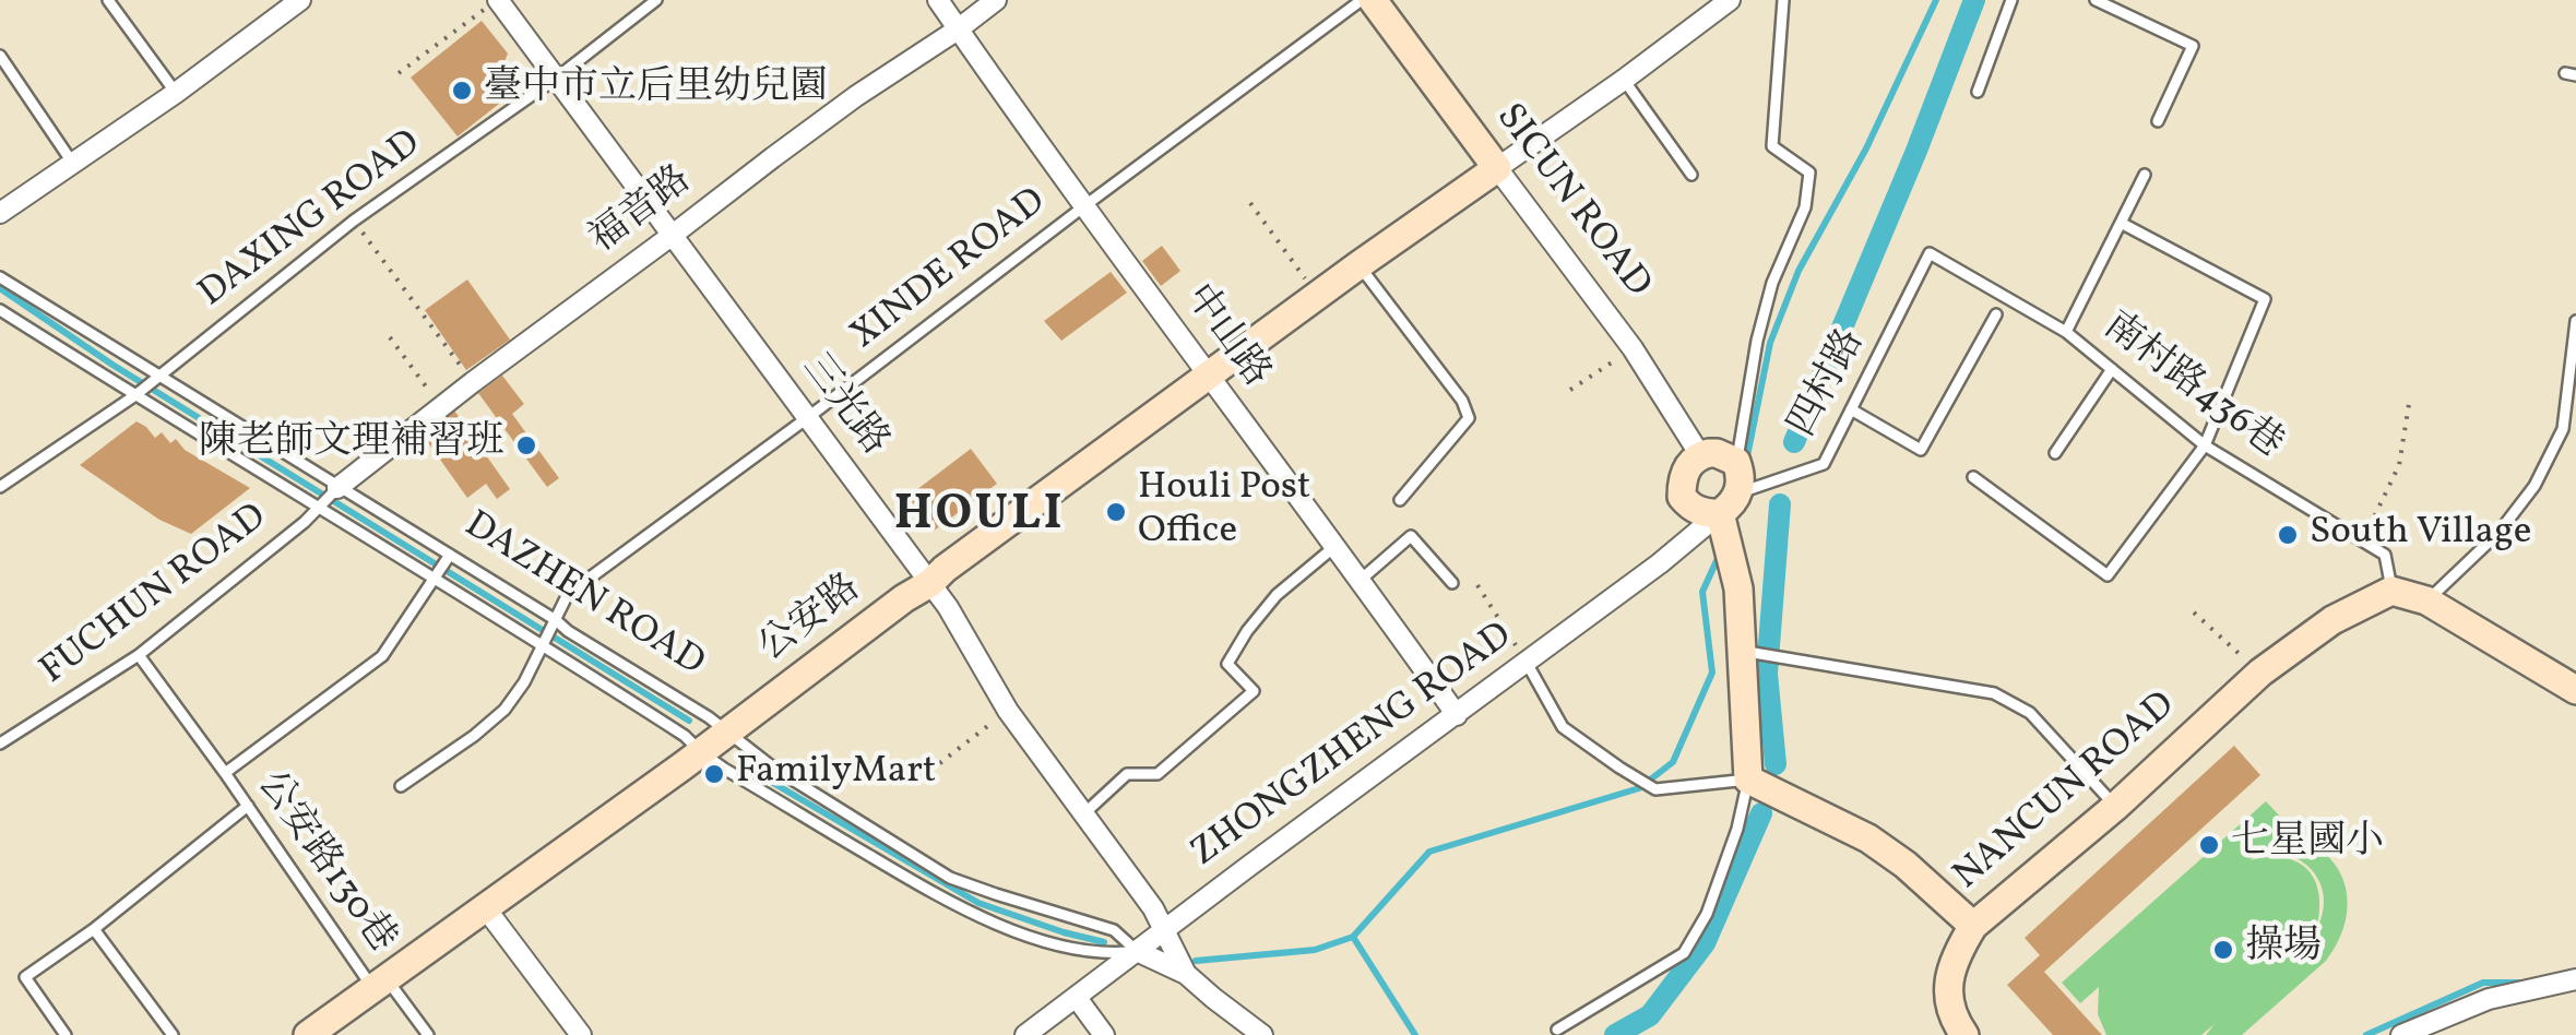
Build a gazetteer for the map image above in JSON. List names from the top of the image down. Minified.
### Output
{"streets":{"main road":["SICUN ROAD","公安路","NANCUN ROAD"],"street":["福音路","中山路","三光路","DAZHEN ROAD","ZHONGZHENG ROAD"],"lane":["DAXING ROAD","XINDE ROAD","四村路","南村路436巷","FUCHUN ROAD","公安路130巷"]},"crossings":[["SICUN ROAD","四村路"],["SICUN ROAD","公安路"],["SICUN ROAD","ZHONGZHENG ROAD"],["福音路","中山路"],["福音路","三光路"],["福音路","FUCHUN ROAD"],["福音路","DAZHEN ROAD"],["DAXING ROAD","三光路"],["DAXING ROAD","DAZHEN ROAD"],["XINDE ROAD","中山路"],["XINDE ROAD","三光路"],["XINDE ROAD","DAZHEN ROAD"],["中山路","公安路"],["中山路","ZHONGZHENG ROAD"],["四村路","南村路436巷"],["四村路","ZHONGZHENG ROAD"],["南村路436巷","NANCUN ROAD"],["三光路","DAZHEN ROAD"],["三光路","公安路"],["三光路","ZHONGZHENG ROAD"],["FUCHUN ROAD","DAZHEN ROAD"],["FUCHUN ROAD","公安路130巷"],["DAZHEN ROAD","公安路"],["DAZHEN ROAD","ZHONGZHENG ROAD"],["公安路","公安路130巷"]],"districts":["HOULI"],"places":["臺中市立后里幼兒園","陳老師文理補習班","Houli Post Office","South Village","FamilyMart","七星國小","操場"]}
